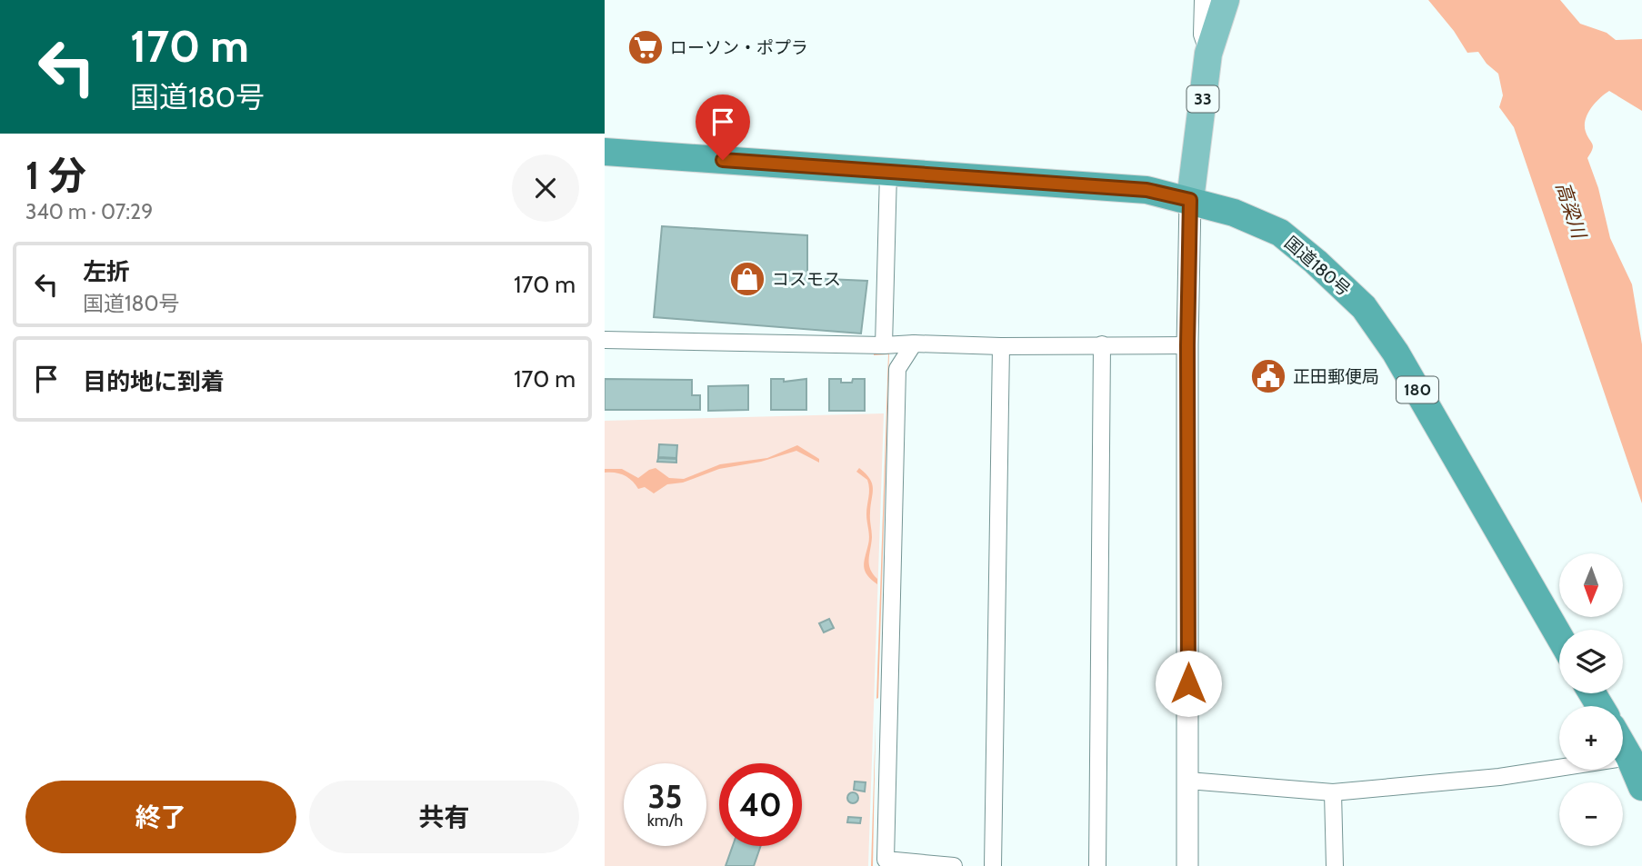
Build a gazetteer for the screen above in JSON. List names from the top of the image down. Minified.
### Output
{"streets":{"highway":["国道180号","180"],"main road":["33"]},"crossings":[["33","国道180号"]],"water":["高梁川"],"places":{"supermarket":["ローソン・ポプラ"],"shop":["コスモス"],"public building":["正田郵便局"]},"north":"bottom","page":{"turn":["170 m","国道180号"],"heading":["1 分","340 m · 07:29"],"list":[{"name":"左折","note":"国道180号","value":"170 m"},{"name":"目的地に到着","value":"170 m"}],"map_buttons":["+","−"],"speed":"35 km/h","limit":"40","buttons":["終了","共有"]}}
